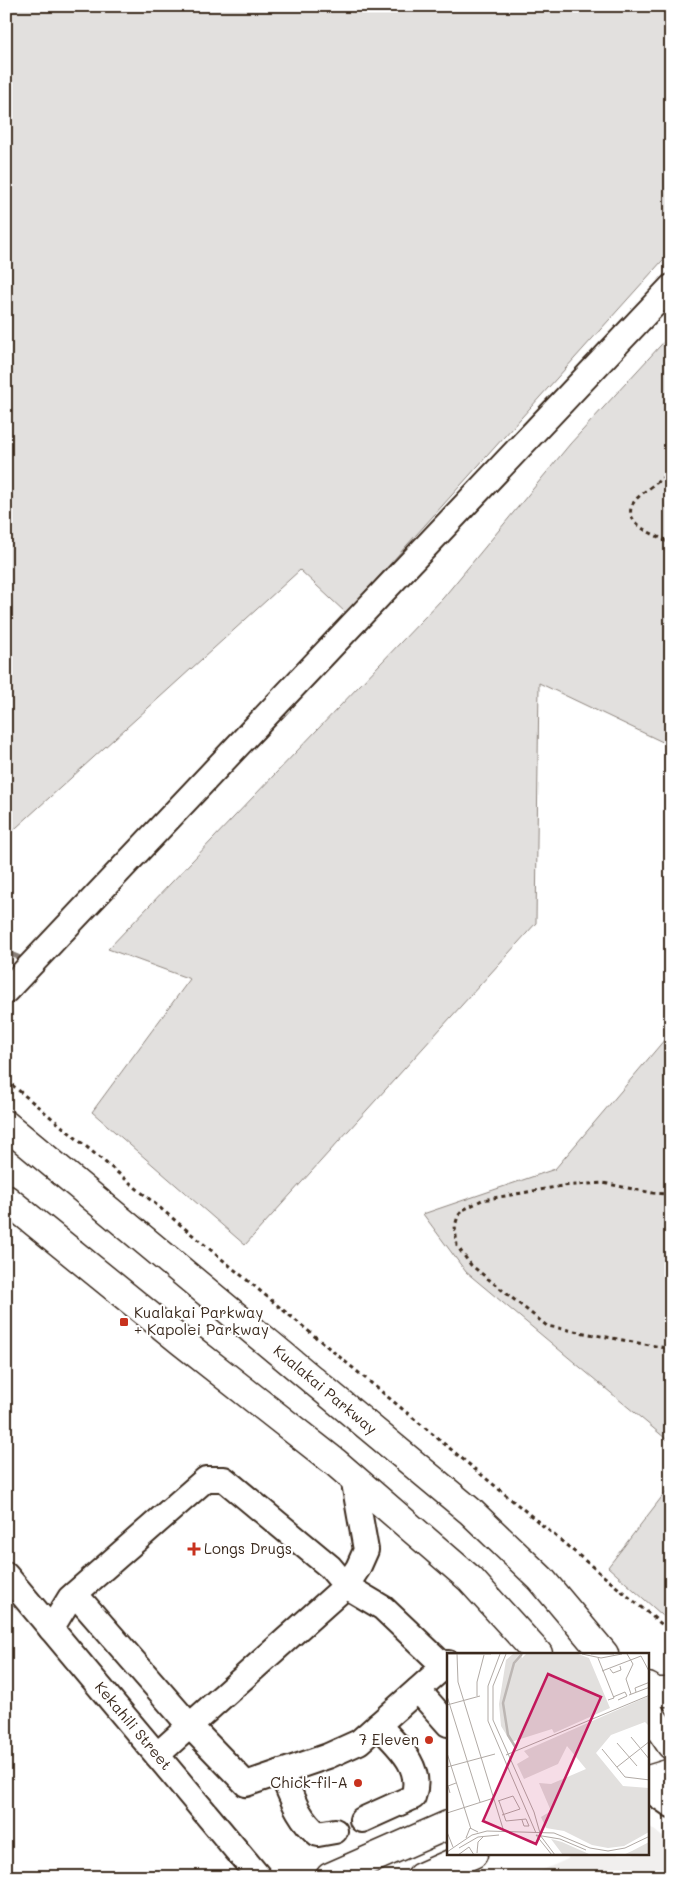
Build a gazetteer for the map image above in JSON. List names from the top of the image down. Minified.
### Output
{"streets":{"main road":["Kualakai Parkway"],"street":["Kekahili Street"]},"places":{"transit":["Kualakai Parkway + Kapolei Parkway"],"health":["Longs Drugs"],"other":["7 Eleven","Chick-fil-A"]}}
